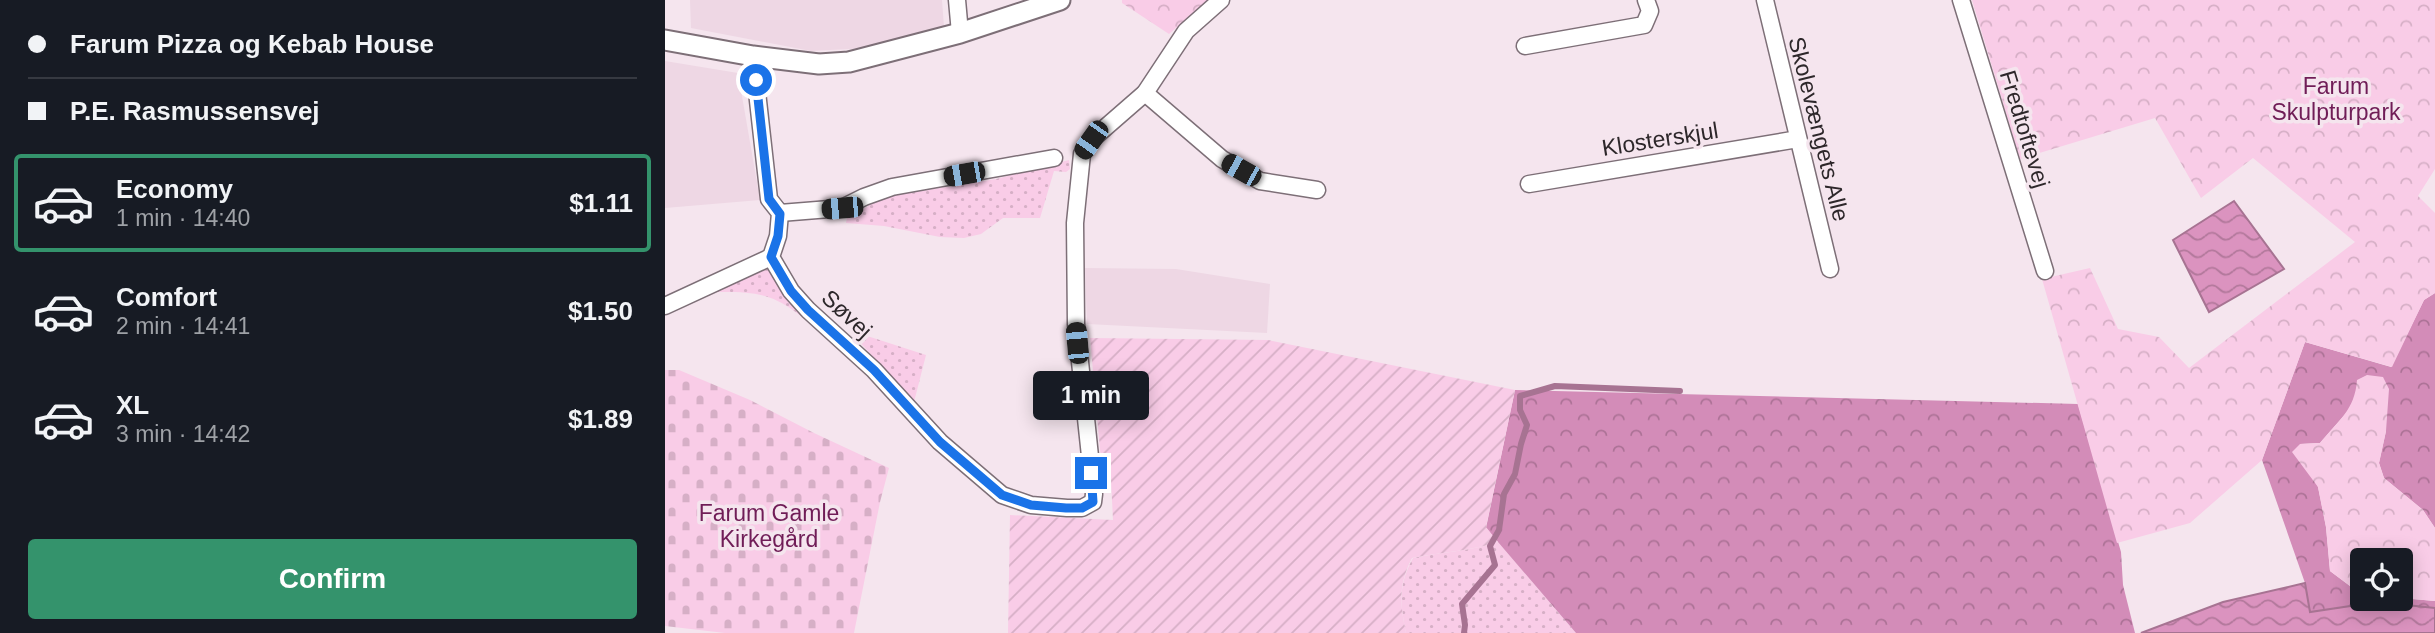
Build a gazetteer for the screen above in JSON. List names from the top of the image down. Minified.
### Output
{"streets":{"street":["Skolevængets Alle","Fredtoftevej","Klosterskjul","Søvej"]},"crossings":[["Skolevængets Alle","Klosterskjul"]],"parks":["Farum Skulpturpark","Farum Gamle Kirkegård"],"page":{"banner":["Farum Pizza og Kebab House","P.E. Rasmussensvej"],"list":[{"name":"Economy","note":"1 min · 14:40","value":"$1.11"},{"name":"Comfort","note":"2 min · 14:41","value":"$1.50"},{"name":"XL","note":"3 min · 14:42","value":"$1.89"}],"bubble":"1 min","buttons":"Confirm"}}
